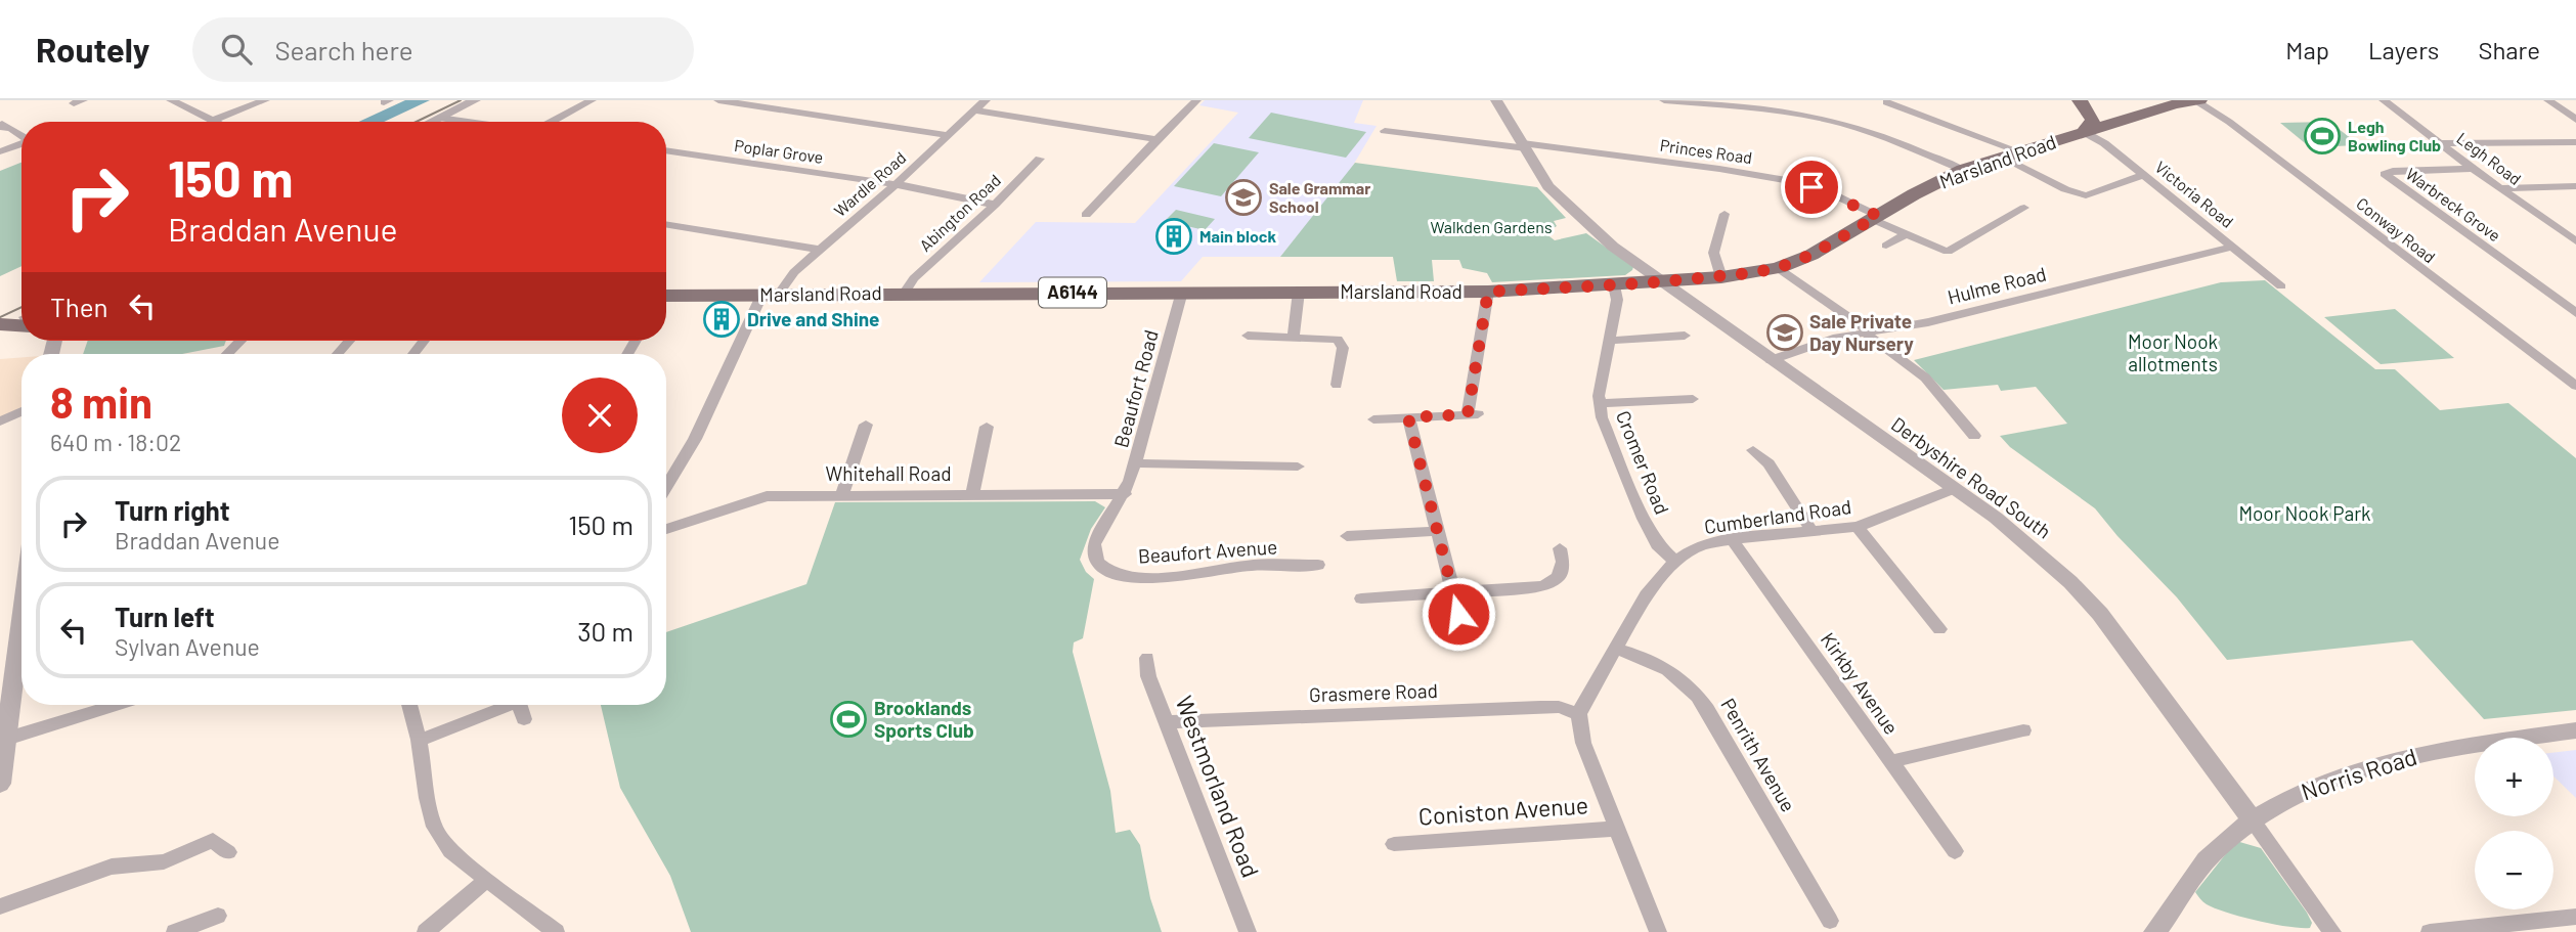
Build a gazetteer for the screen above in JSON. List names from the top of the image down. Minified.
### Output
{"streets":{"main road":["Marsland Road","A6144"],"street":["Poplar Grove","Princes Road","Legh Road","Wardle Road","Victoria Road","Warbreck Grove","Abington Road","Conway Road","Hulme Road","Beaufort Road","Cromer Road","Whitehall Road","Derbyshire Road South","Cumberland Road","Beaufort Avenue","Kirkby Avenue","Grasmere Road","Penrith Avenue","Norris Road","Westmorland Road","Coniston Avenue"]},"crossings":[["Poplar Grove","Wardle Road"],["Poplar Grove","Abington Road"],["Princes Road","Marsland Road"],["Princes Road","Derbyshire Road South"],["Legh Road","Warbreck Grove"],["Marsland Road","Wardle Road"],["Marsland Road","Victoria Road"],["Marsland Road","Abington Road"],["Marsland Road","Conway Road"],["Marsland Road","A6144"],["Marsland Road","Beaufort Road"],["Marsland Road","Cromer Road"],["Marsland Road","Derbyshire Road South"],["Victoria Road","Hulme Road"],["Victoria Road","A6144"],["Hulme Road","Derbyshire Road South"],["Beaufort Road","Whitehall Road"],["Beaufort Road","Beaufort Avenue"],["Cromer Road","Cumberland Road"],["Whitehall Road","Beaufort Avenue"],["Derbyshire Road South","Cumberland Road"],["Derbyshire Road South","Norris Road"],["Cumberland Road","Kirkby Avenue"],["Cumberland Road","Grasmere Road"],["Cumberland Road","Penrith Avenue"],["Grasmere Road","Westmorland Road"]],"parks":["Walkden Gardens","Moor Nook allotments","Moor Nook Park"],"places":{"sports":["Legh Bowling Club","Brooklands Sports Club"],"school or university":["Sale Grammar School","Sale Private Day Nursery"],"building":["Main block","Drive and Shine"]},"page":{"header":"Routely","search":"Search here","nav":["Map","Layers","Share"],"turn":["150 m","Braddan Avenue"],"then":"Then","heading":["8 min","640 m · 18:02"],"list":[{"name":"Turn right","note":"Braddan Avenue","value":"150 m"},{"name":"Turn left","note":"Sylvan Avenue","value":"30 m"}],"map_buttons":["+","−"]}}
